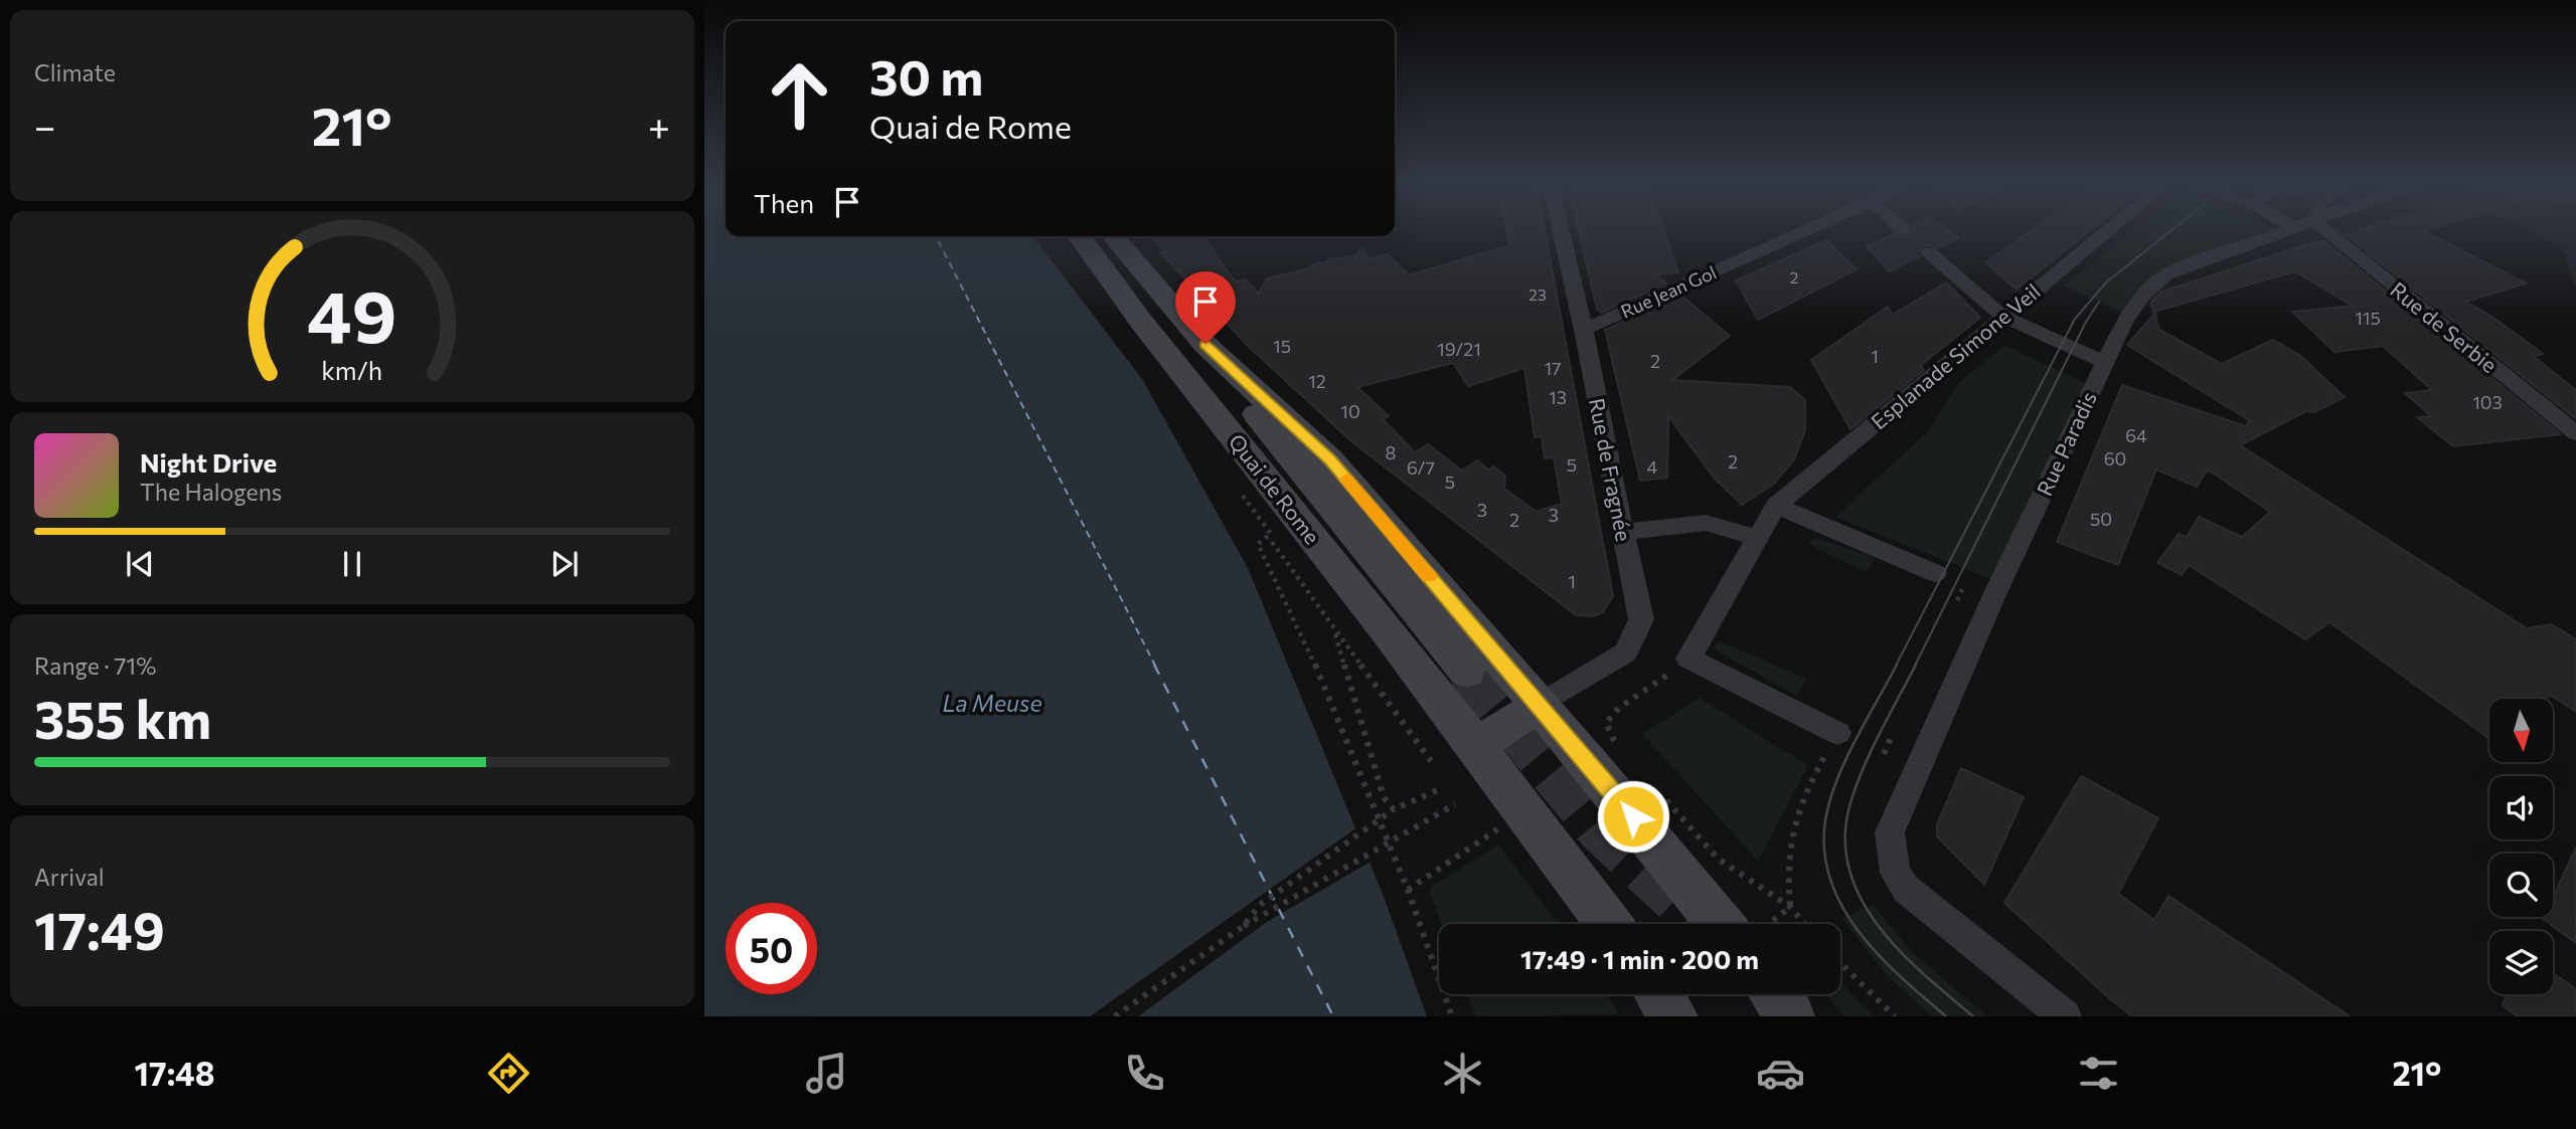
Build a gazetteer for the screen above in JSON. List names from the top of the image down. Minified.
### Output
{"streets":{"main road":["Quai de Rome"],"street":["Rue Jean Gol","Rue de Serbie","Esplanade Simone Veil","Rue Paradis","Rue de Fragnée"]},"crossings":[["Rue Jean Gol","Rue de Fragnée"],["Rue de Fragnée","Quai de Rome"]],"water":["La Meuse"],"house_numbers":["2","23","115","15","19/21","1","2","17","12","13","103","10","64","8","60","2","5","4","6/7","5","3","3","50","2","1"],"north":"bottom","page":{"tile":["Climate",["Range · 71%","355 km"],["Arrival","17:49"]],"turn":["30 m","Quai de Rome"],"heat":["−","21°","+"],"then":"Then","song":["Night Drive","The Halogens"],"limit":"50","trip":"17:49 · 1 min · 200 m","tabs":["17:48","21°"],"gauge":["49","km/h"]}}
